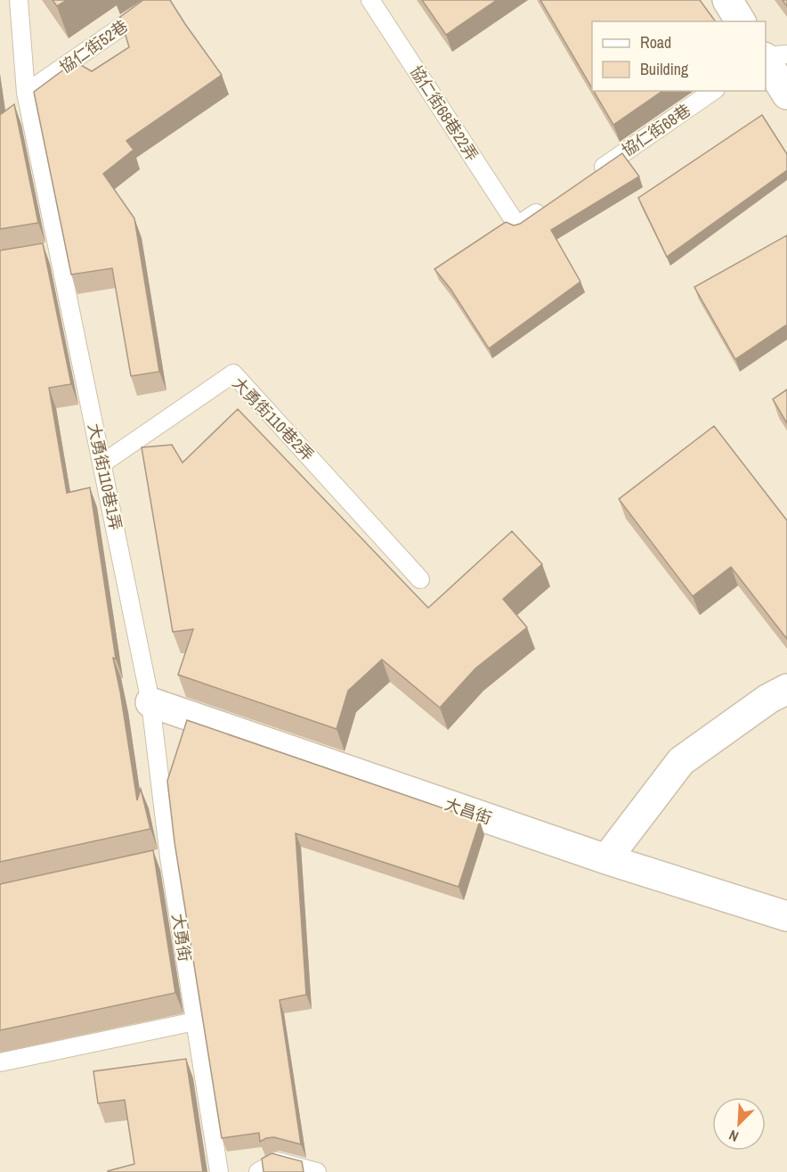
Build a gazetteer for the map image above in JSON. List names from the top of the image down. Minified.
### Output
{"streets":{"street":["大昌街"],"lane":["協仁街52巷","協仁街68巷22弄","協仁街68巷","大勇街110巷2弄","大勇街110巷1弄","大勇街"]},"crossings":[["協仁街52巷","大勇街110巷1弄"],["大勇街110巷2弄","大勇街110巷1弄"],["大勇街110巷1弄","大昌街"],["大勇街110巷1弄","大勇街"],["大昌街","大勇街"]],"legend":["Road","Building"],"north":"bottom left"}
